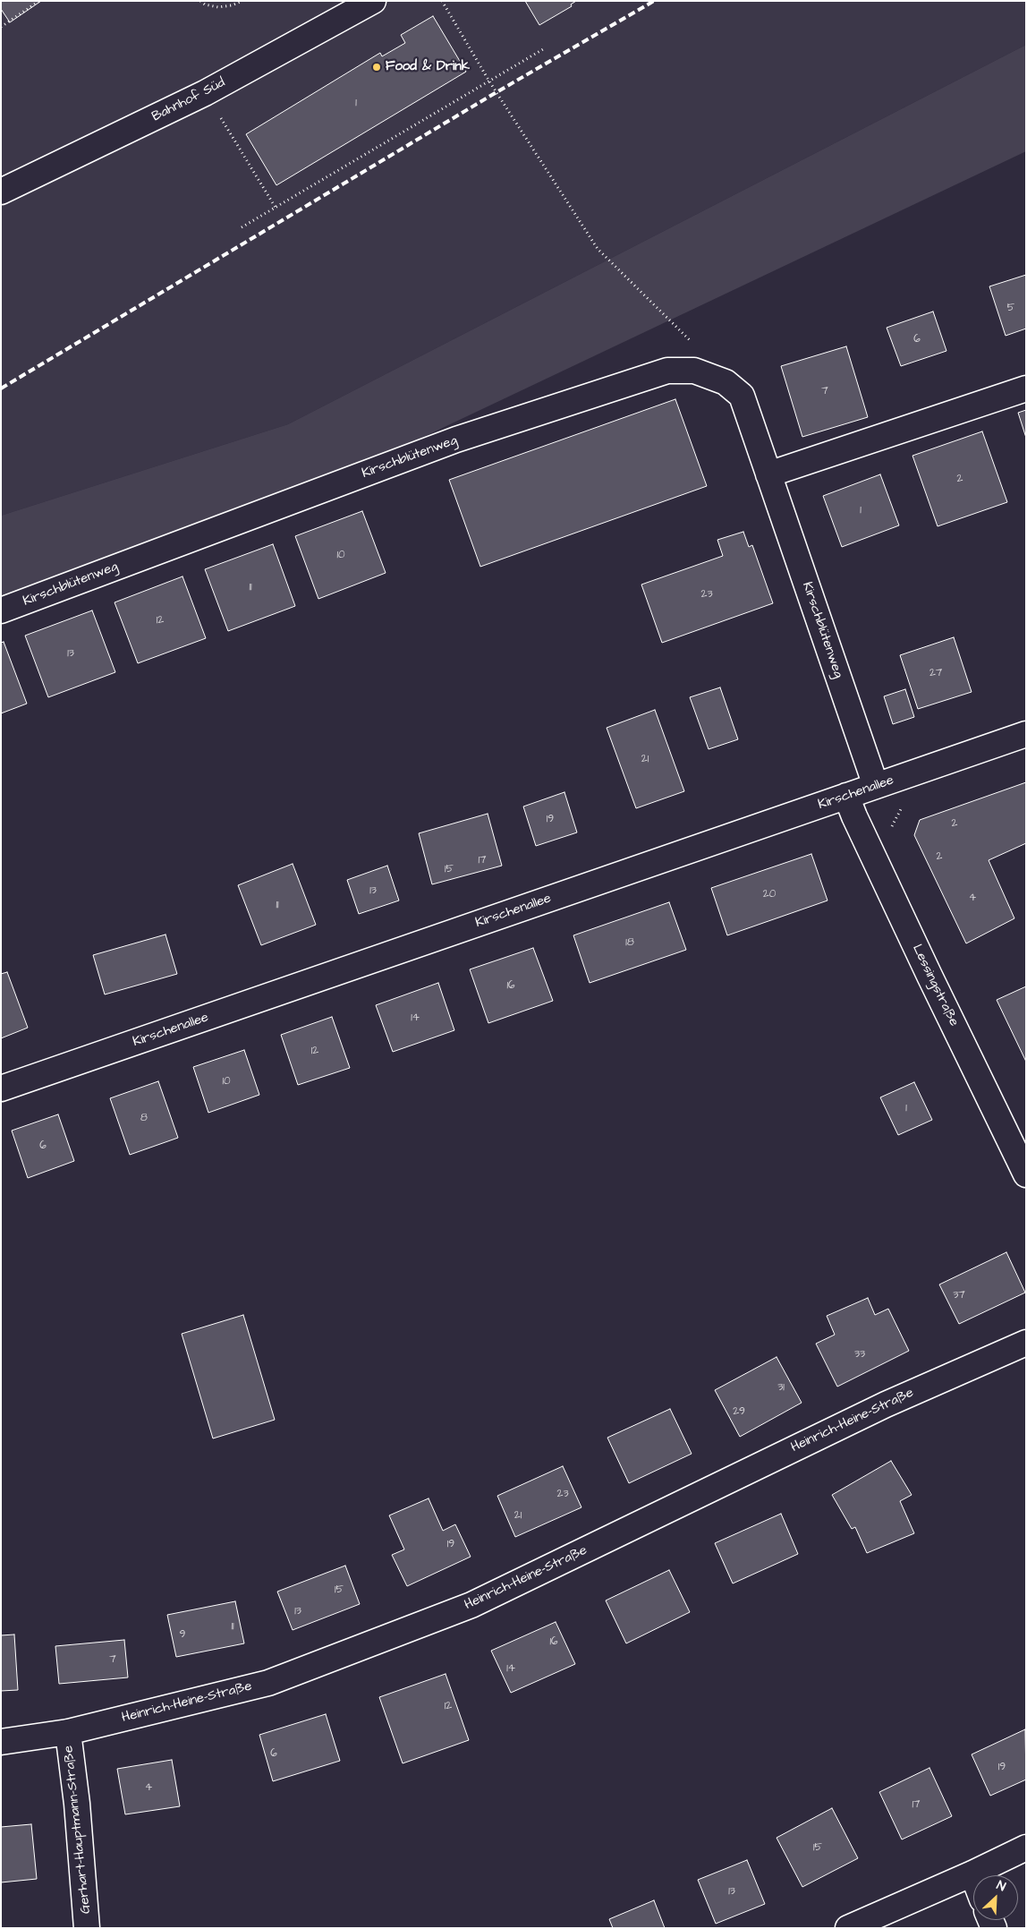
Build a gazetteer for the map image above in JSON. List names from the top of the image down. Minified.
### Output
{"streets":{"street":["Bahnhof Süd","Kirschblütenweg","Kirschenallee","Lessingstraße","Heinrich-Heine-Straße","Gerhart-Hauptmann-Straße"]},"crossings":[["Kirschblütenweg","Kirschenallee"],["Kirschenallee","Lessingstraße"],["Heinrich-Heine-Straße","Gerhart-Hauptmann-Straße"]],"places":["Food & Drink"],"house_numbers":["1","5","6","7","2","1","10","11","23","12","13","27","21","19","2","2","17","15","13","20","4","11","18","16","14","12","10","1","8","6","37","33","31","29","23","21","19","15","13","11","9","16","7","14","12","6","19","4","17","15","13"],"north":"top right"}
